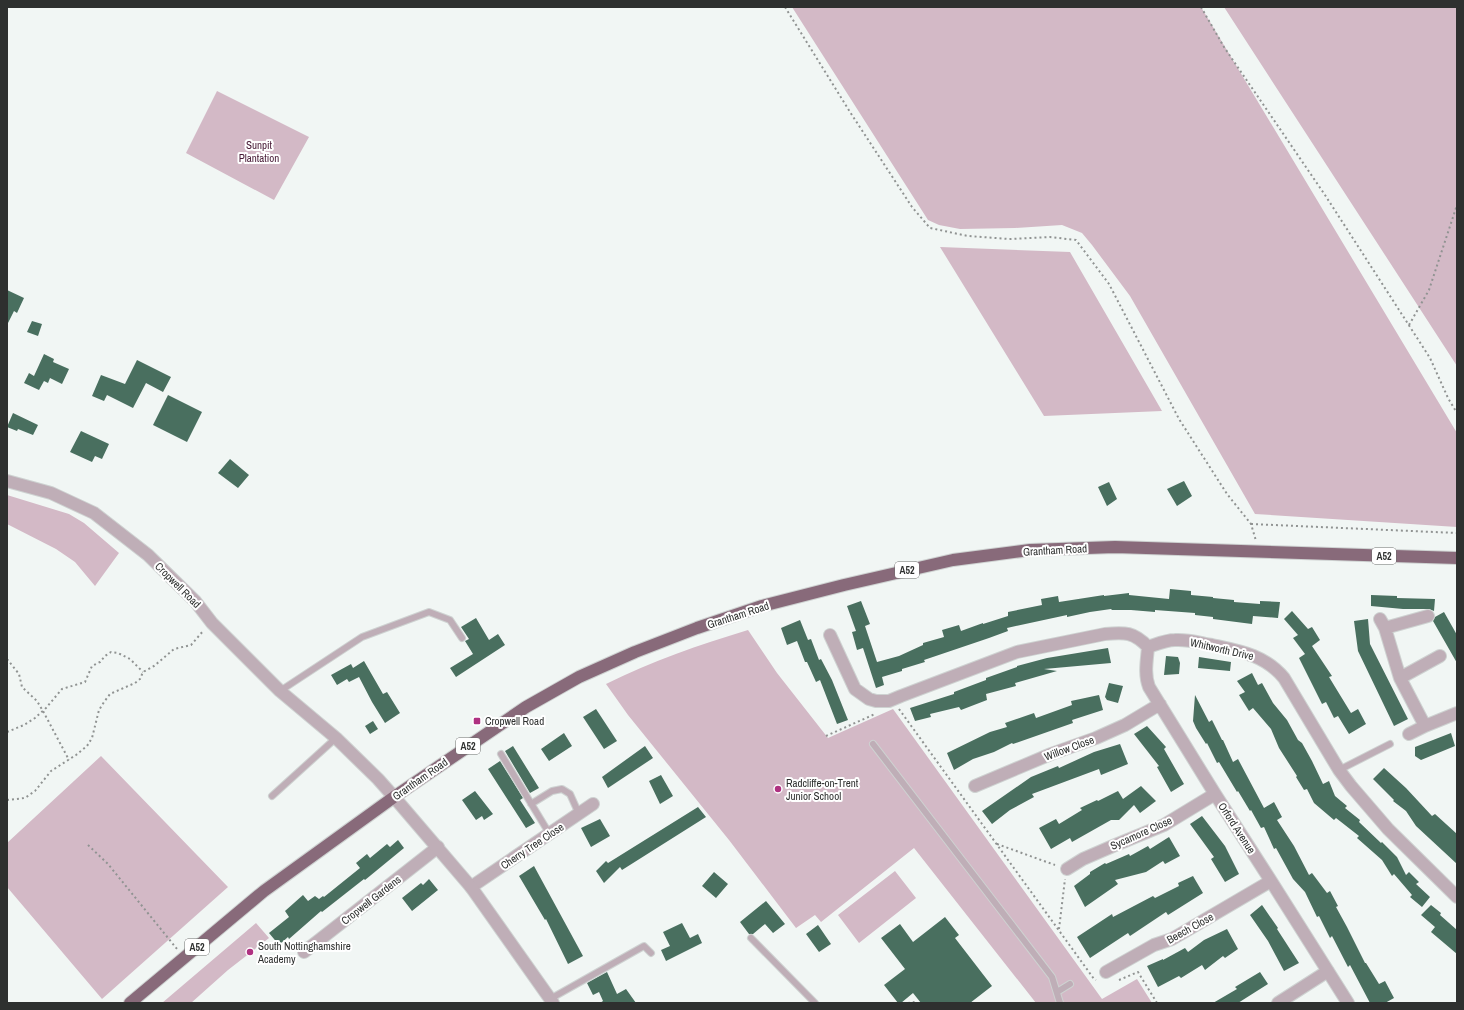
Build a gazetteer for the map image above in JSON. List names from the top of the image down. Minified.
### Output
{"streets":{"highway":["Grantham Road","A52"],"street":["Cropwell Road","Whitworth Drive","Willow Close","Orford Avenue","Sycamore Close","Cherry Tree Close","Cropwell Gardens","Beech Close"]},"crossings":[["Grantham Road","Cropwell Road"],["Cropwell Road","Cherry Tree Close"],["Cropwell Road","Cropwell Gardens"],["Whitworth Drive","Orford Avenue"],["Willow Close","Orford Avenue"],["Orford Avenue","Sycamore Close"],["Orford Avenue","Beech Close"]],"parks":["Sunpit Plantation"],"places":{"transit":["Cropwell Road"],"other":["Radcliffe-on-Trent Junior School","South Nottinghamshire Academy"]}}
